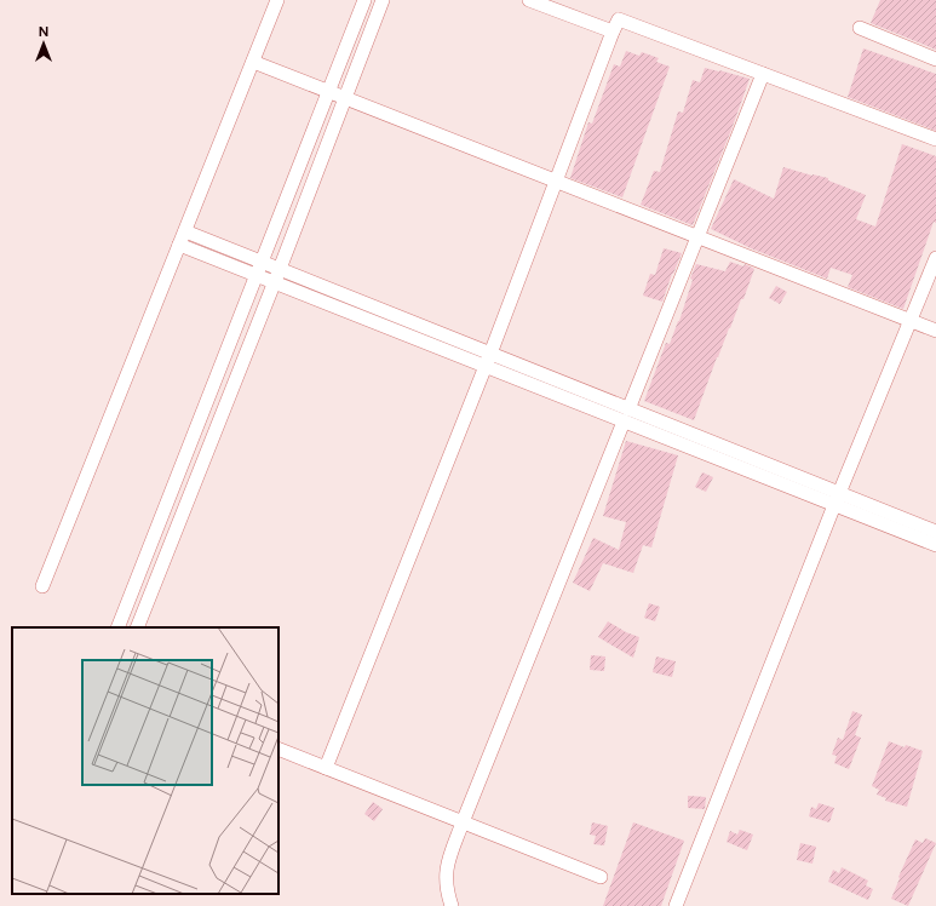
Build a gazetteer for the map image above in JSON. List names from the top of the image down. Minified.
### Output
{"north":"top"}
